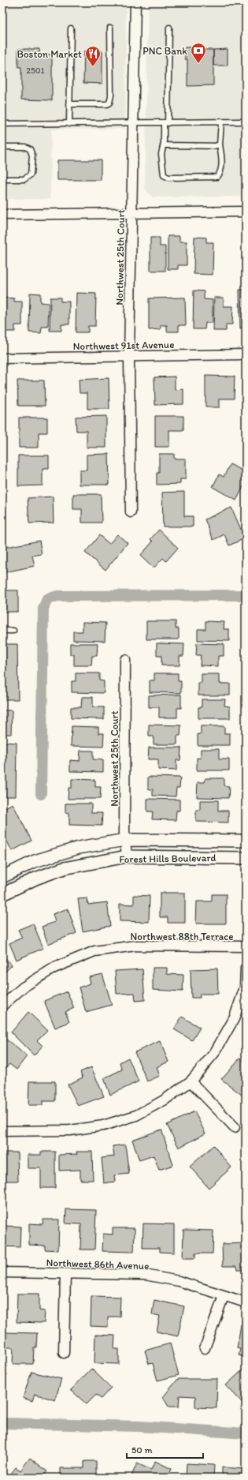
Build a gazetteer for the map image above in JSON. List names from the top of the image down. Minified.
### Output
{"streets":{"street":["Northwest 25th Court","Northwest 91st Avenue","Forest Hills Boulevard","Northwest 88th Terrace","Northwest 86th Avenue"]},"crossings":[["Northwest 25th Court","Northwest 91st Avenue"],["Northwest 25th Court","Forest Hills Boulevard"]],"places":{"bank":["PNC Bank"],"restaurant":["Boston Market"]},"house_numbers":["2501"],"scale_bar":"50 m"}
